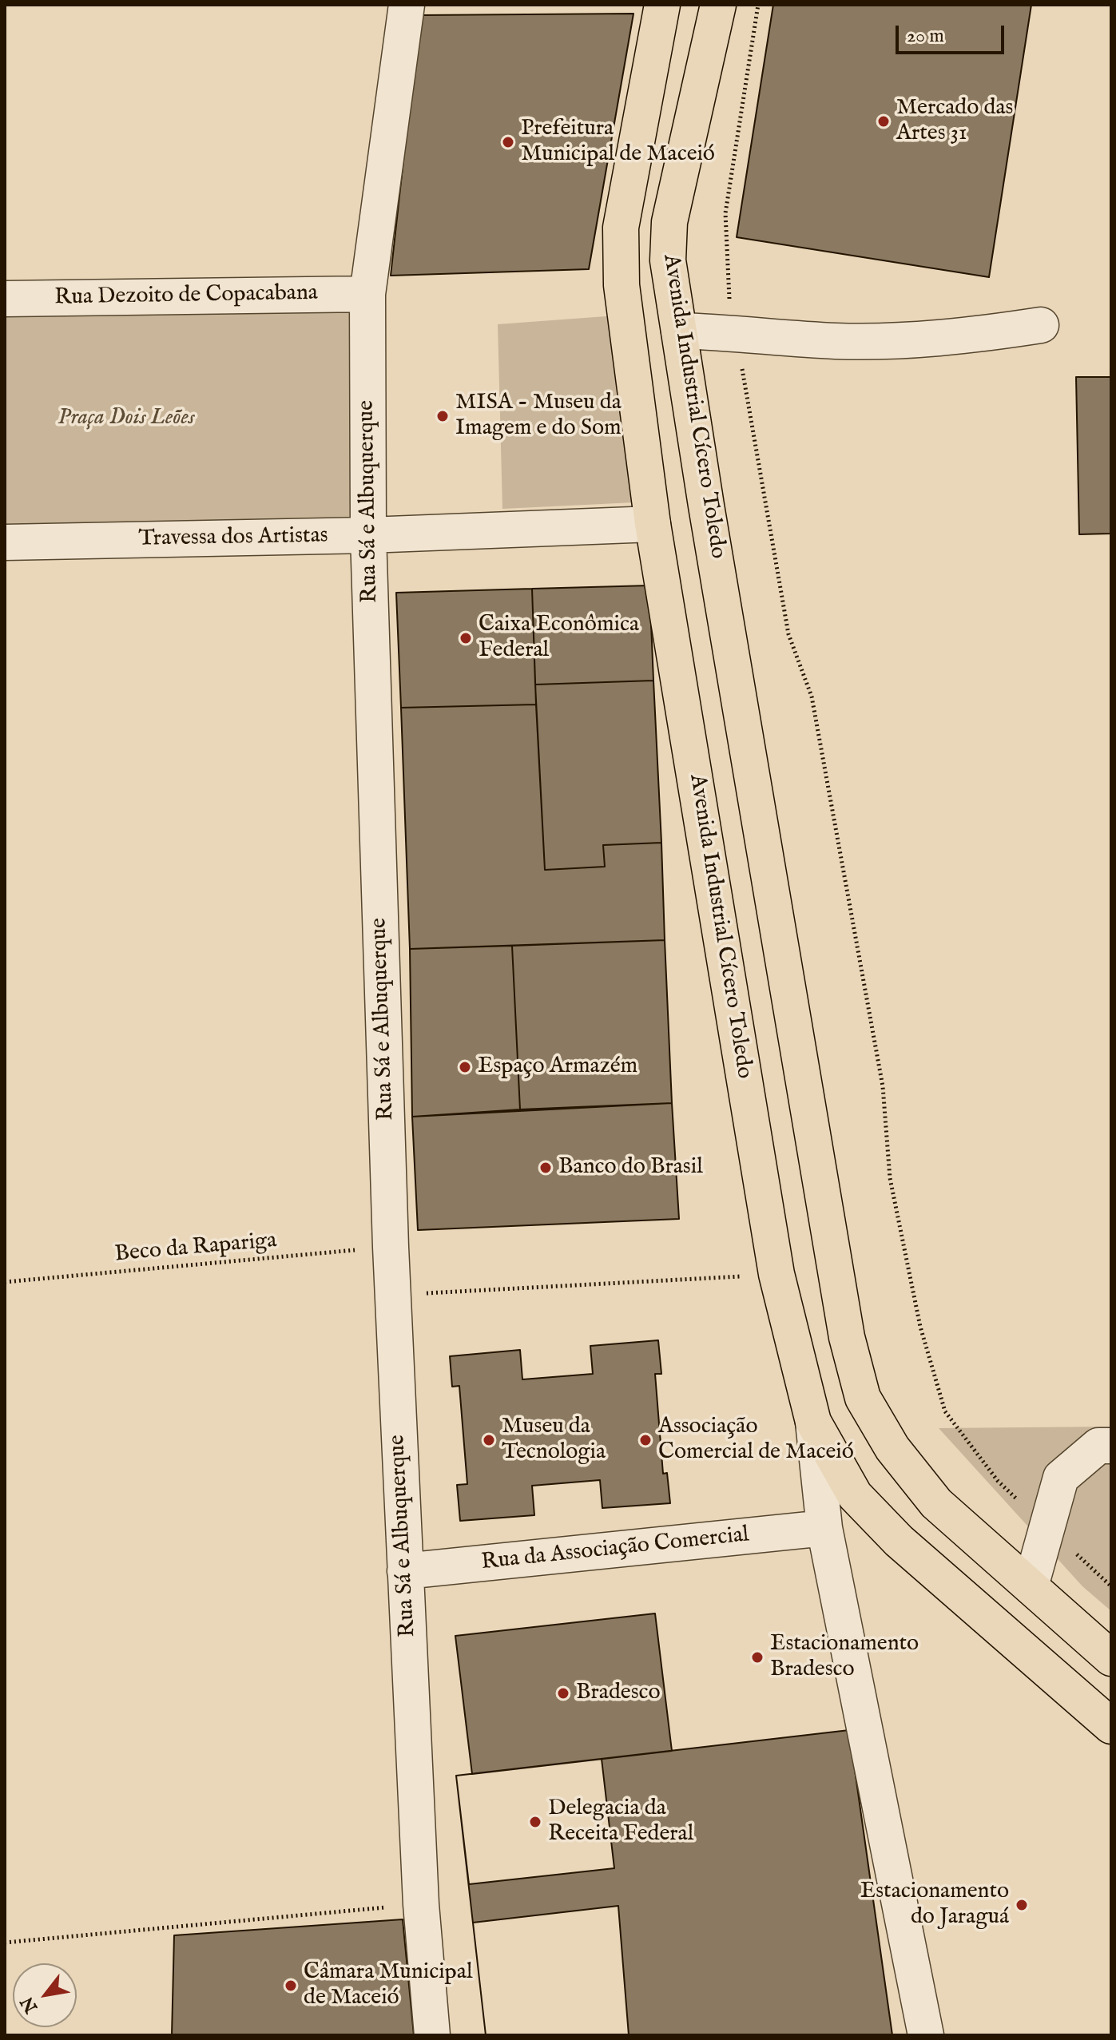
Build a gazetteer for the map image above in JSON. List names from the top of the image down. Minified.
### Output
{"streets":{"main road":["Avenida Industrial Cícero Toledo"],"street":["Rua Dezoito de Copacabana","Rua Sá e Albuquerque","Travessa dos Artistas","Rua da Associação Comercial"],"path":["Beco da Rapariga"]},"crossings":[["Rua Dezoito de Copacabana","Rua Sá e Albuquerque"],["Avenida Industrial Cícero Toledo","Travessa dos Artistas"],["Rua Sá e Albuquerque","Travessa dos Artistas"],["Rua Sá e Albuquerque","Beco da Rapariga"],["Rua Sá e Albuquerque","Rua da Associação Comercial"]],"parks":["Praça Dois Leões"],"places":["Mercado das Artes 31","Prefeitura Municipal de Maceió","MISA - Museu da Imagem e do Som","Caixa Econômica Federal","Espaço Armazém","Banco do Brasil","Museu da Tecnologia","Associação Comercial de Maceió","Estacionamento Bradesco","Bradesco","Delegacia da Receita Federal","Estacionamento do Jaraguá","Câmara Municipal de Maceió"],"scale_bar":"20 m","north":"bottom left"}
